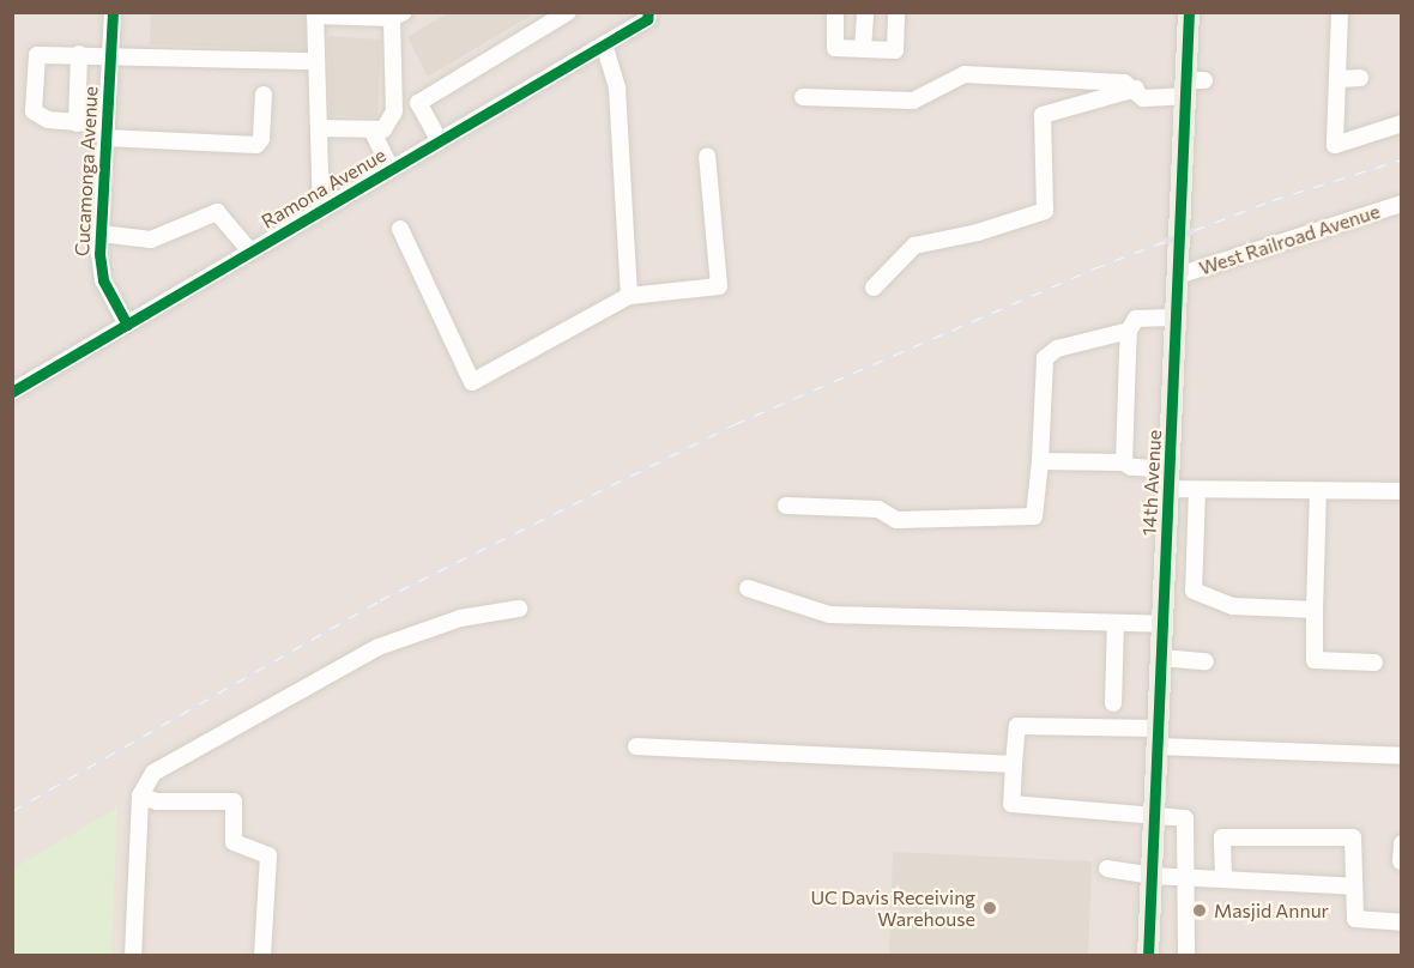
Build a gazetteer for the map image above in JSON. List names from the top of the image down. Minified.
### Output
{"streets":{"main road":["14th Avenue"],"street":["Cucamonga Avenue","Ramona Avenue","West Railroad Avenue"]},"crossings":[["Cucamonga Avenue","Ramona Avenue"],["West Railroad Avenue","14th Avenue"]],"places":["UC Davis Receiving Warehouse","Masjid Annur"]}
